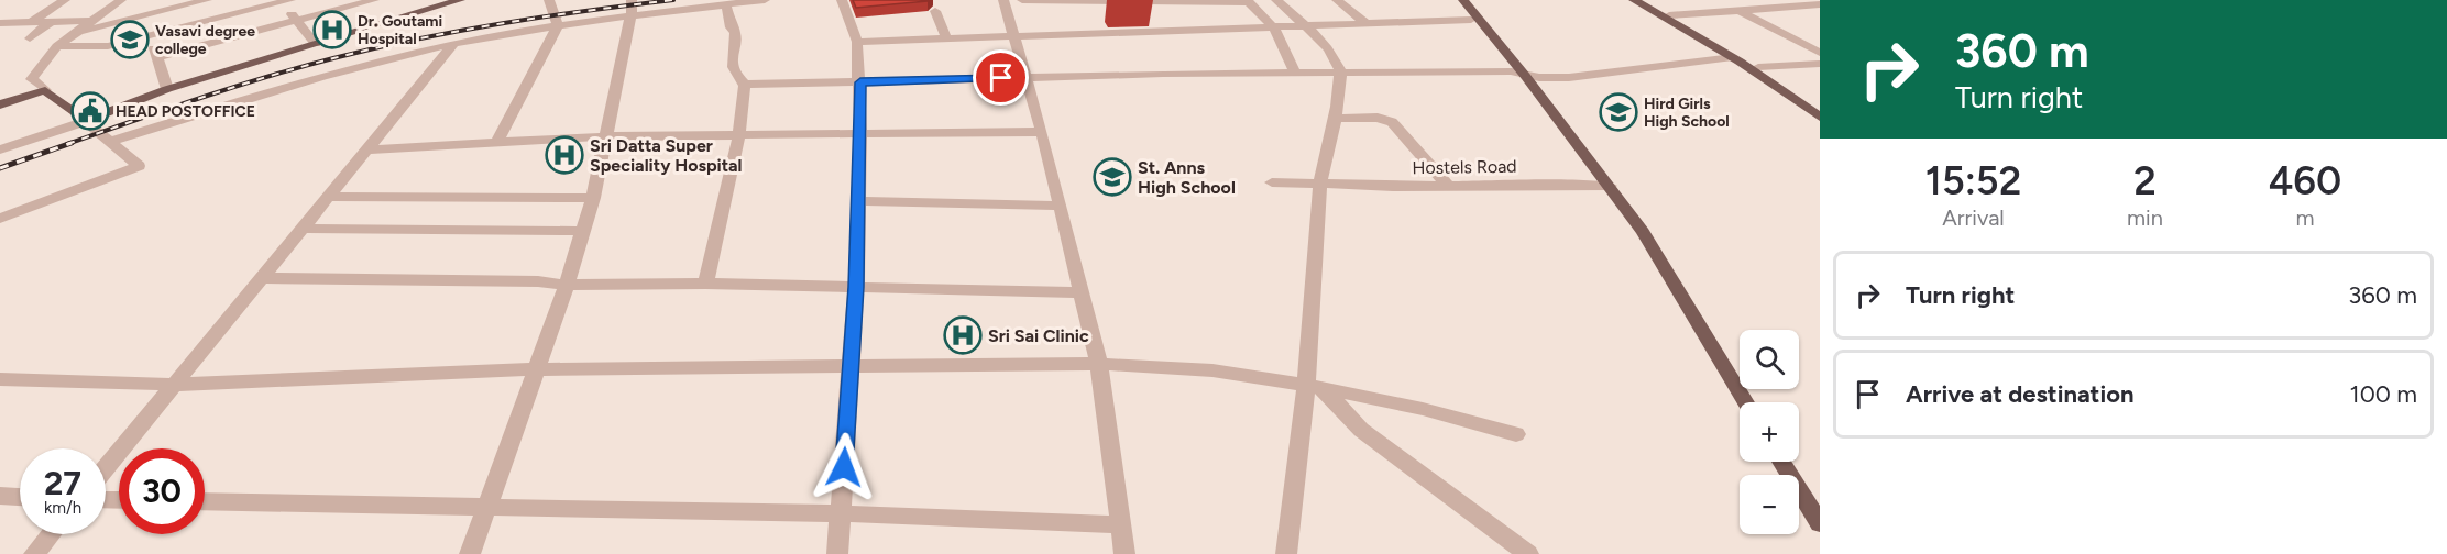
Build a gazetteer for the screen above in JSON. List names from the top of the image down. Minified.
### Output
{"streets":{"street":["Hostels Road"]},"places":{"hospital":["Dr. Goutami Hospital","Sri Datta Super Speciality Hospital","Sri Sai Clinic"],"school or university":["Vasavi degree college","Hird Girls High School","St. Anns High School"],"public building":["HEAD POSTOFFICE"]},"page":{"turn":["360 m","Turn right"],"eta":["15:52","Arrival","2","min","460","m"],"list":[{"name":"Turn right","value":"360 m"},{"name":"Arrive at destination","value":"100 m"}],"map_buttons":["+","−"],"speed":"27 km/h","limit":"30"}}
